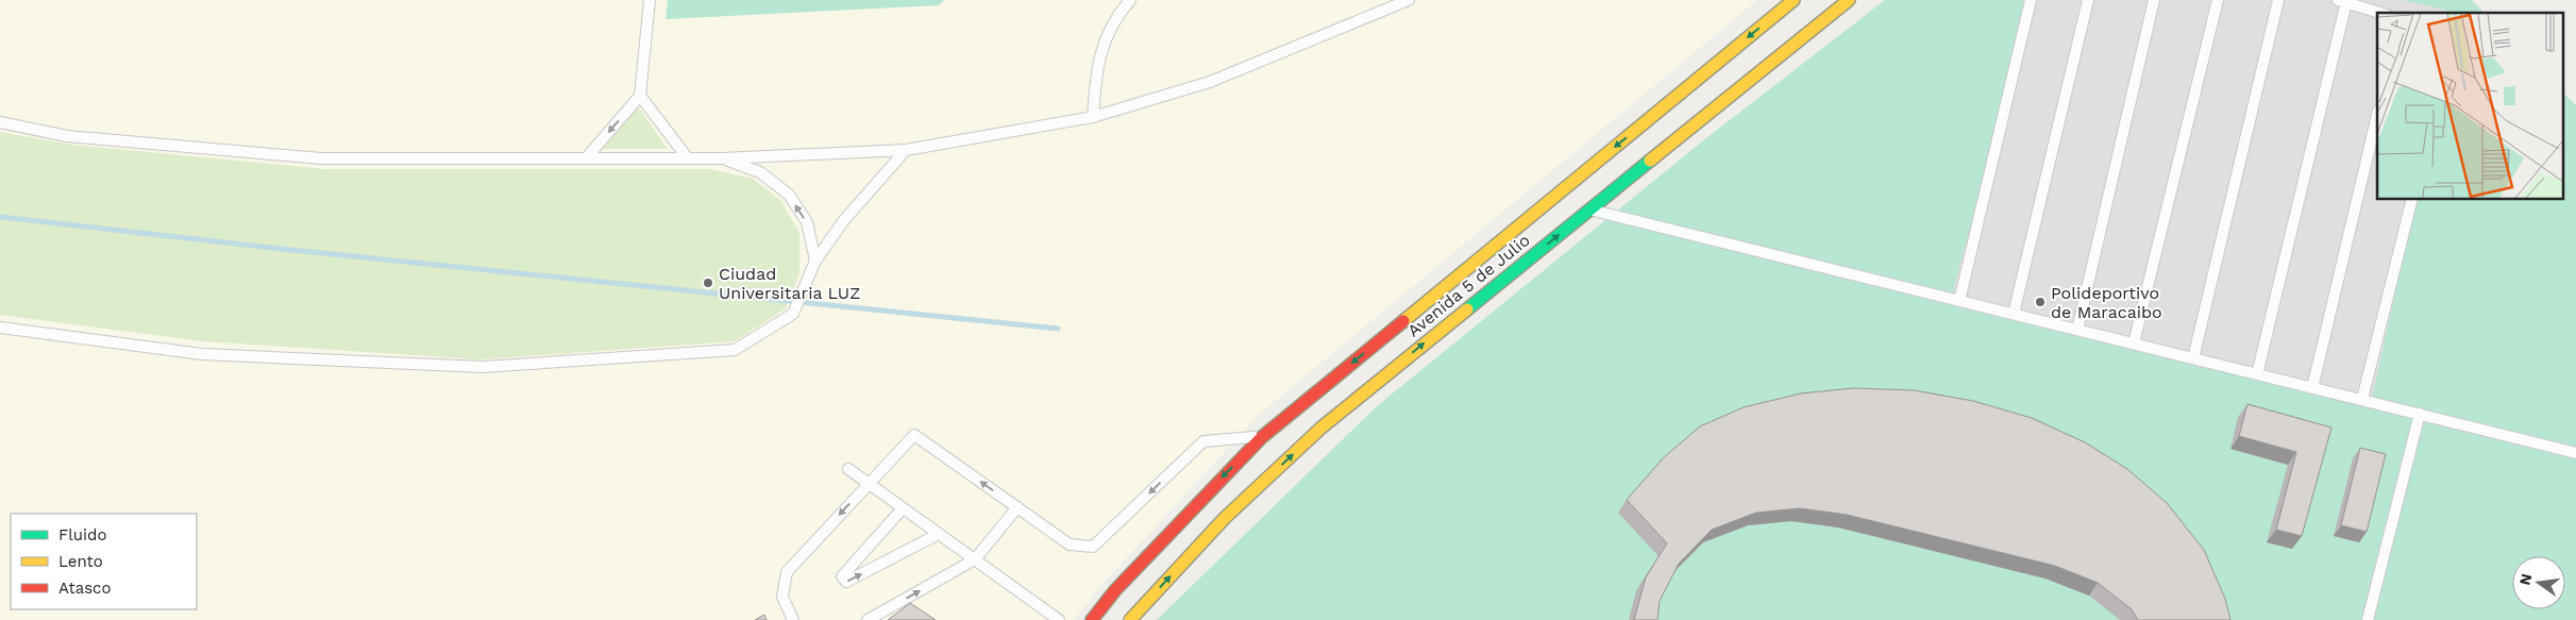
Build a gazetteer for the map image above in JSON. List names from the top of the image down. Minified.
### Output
{"streets":{"main road":["Avenida 5 de Julio"]},"places":["Ciudad Universitaria LUZ","Polideportivo de Maracaibo"],"legend":["Fluido","Lento","Atasco"],"north":"left"}
